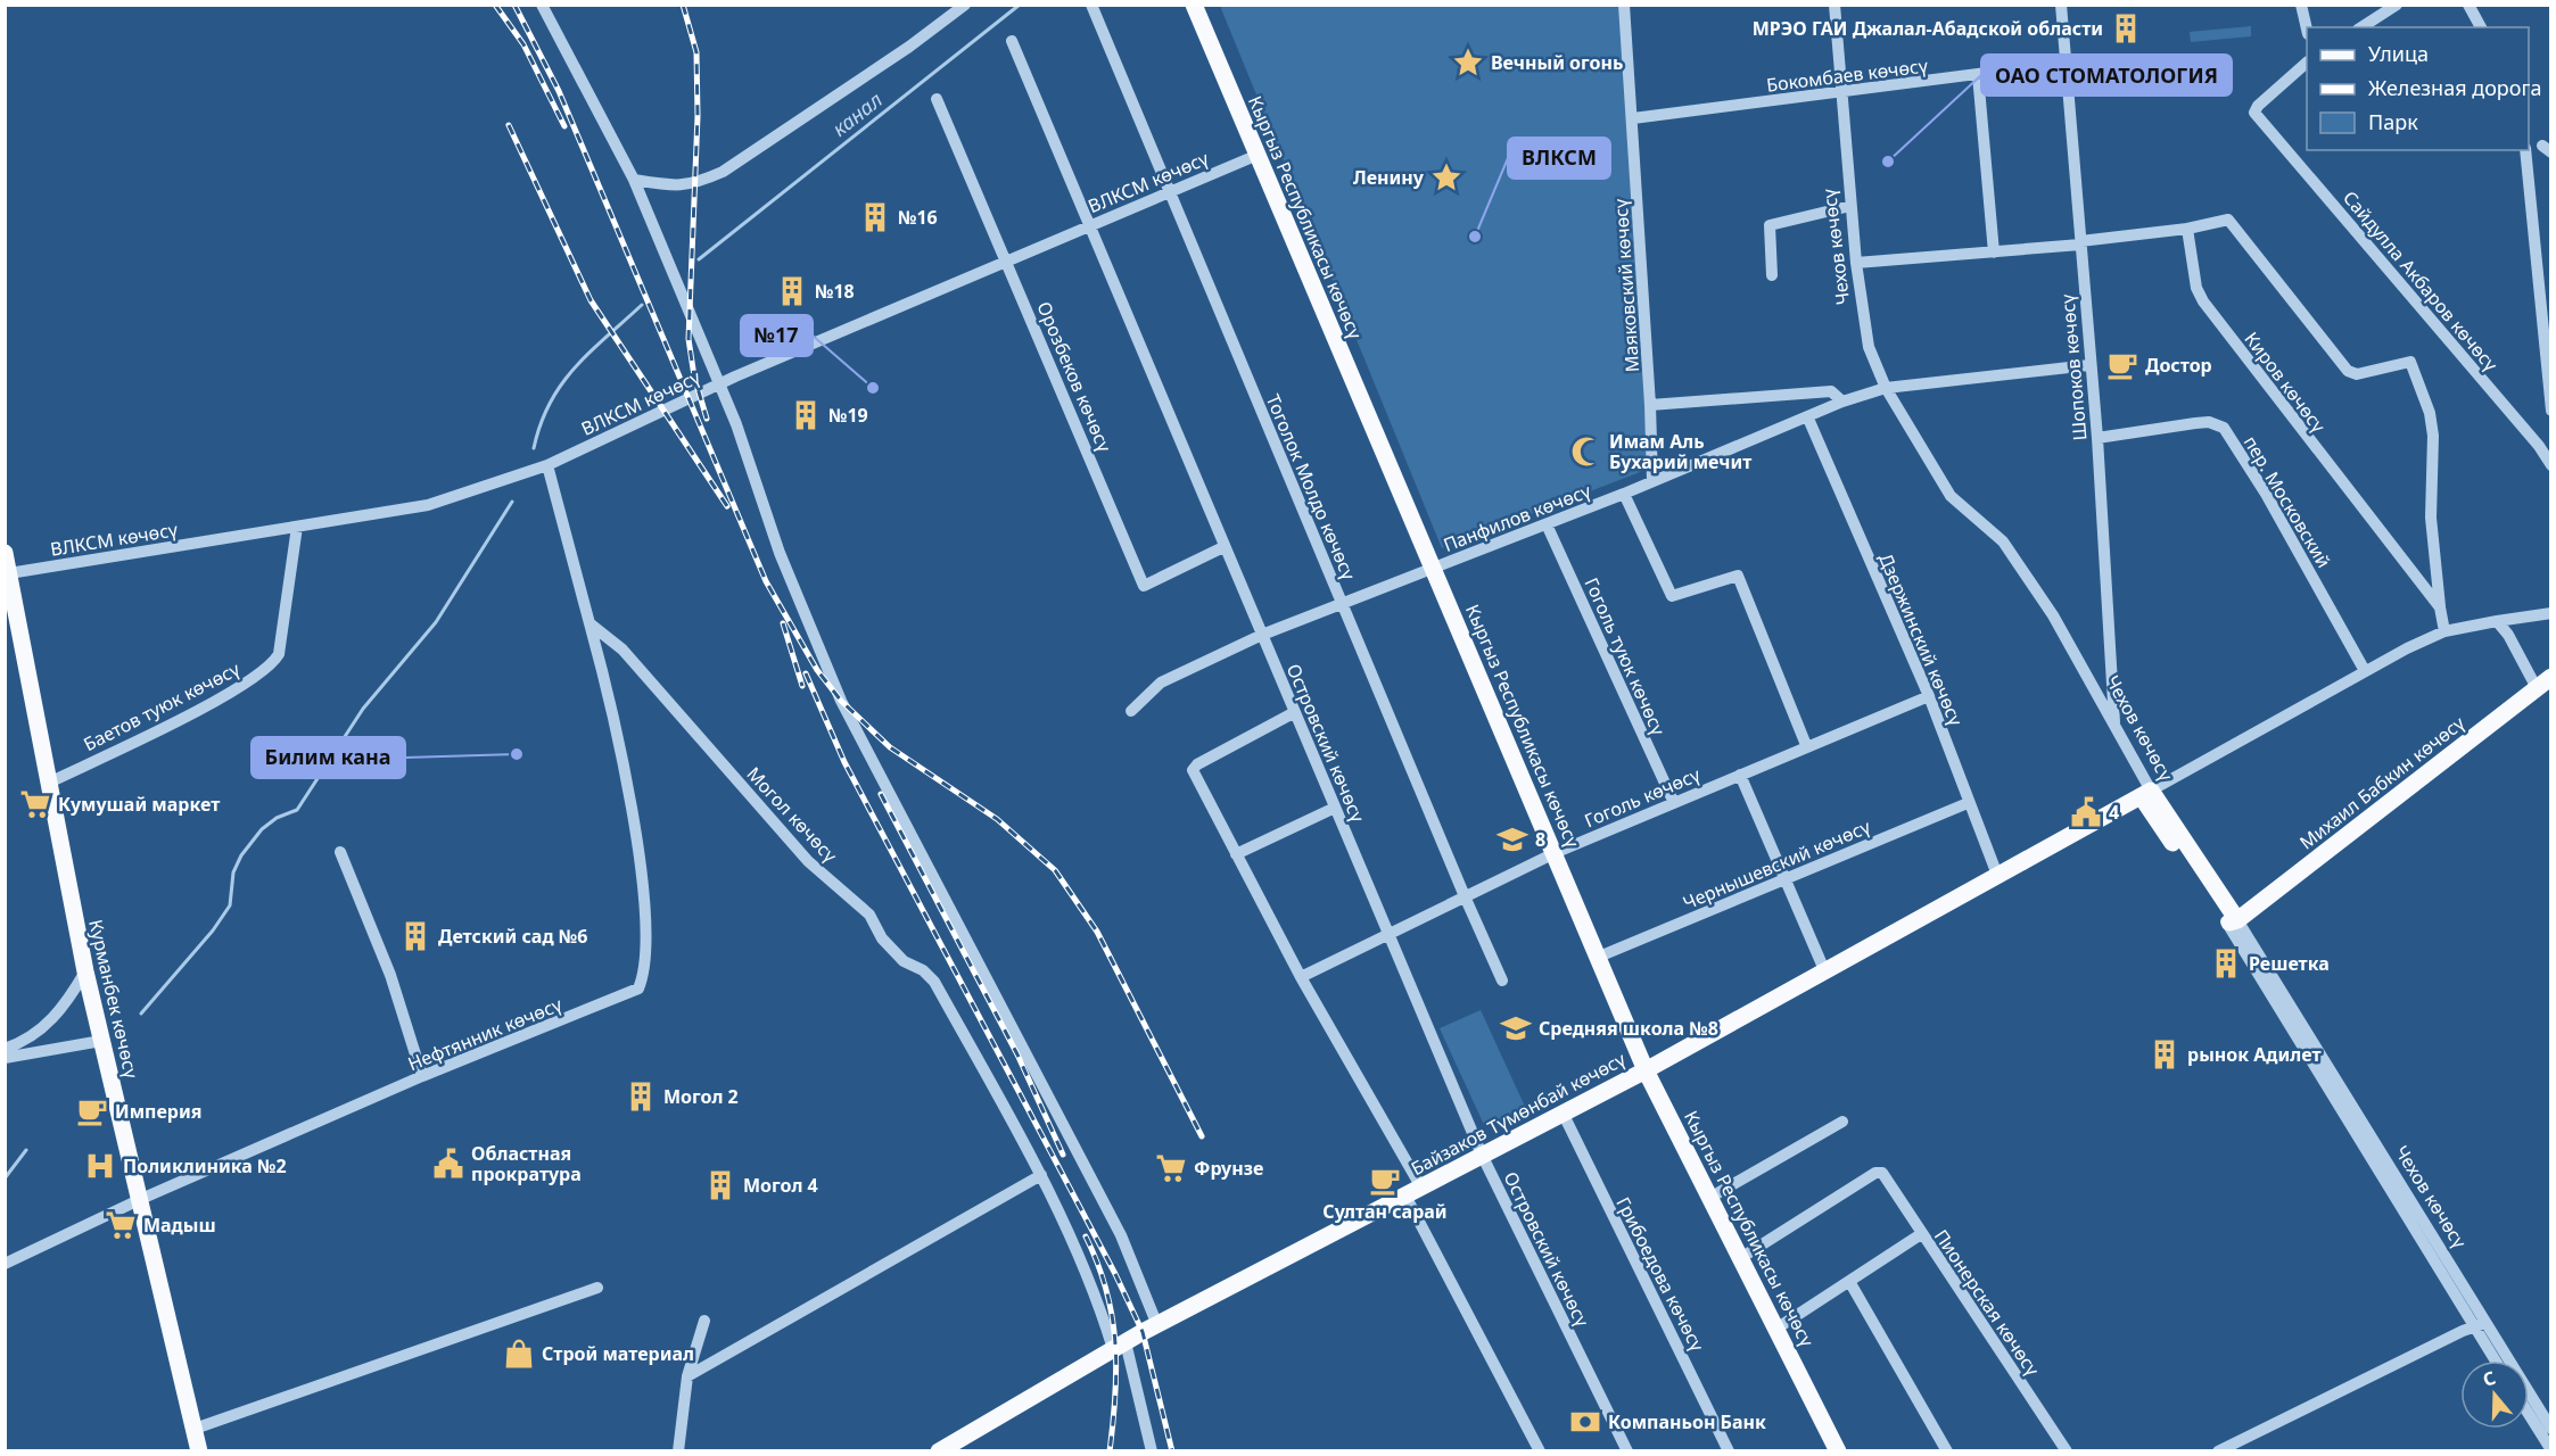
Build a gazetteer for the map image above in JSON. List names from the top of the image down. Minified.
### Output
{"streets":{"main road":["Кыргыз Республикасы көчөсү","Чехов көчөсү","Михаил Бабкин көчөсү","Курманбек көчөсү","Байзаков Түмөнбай көчөсү"],"street":["Бокомбаев көчөсү","ВЛКСМ көчөсү","Сайдулла Акбаров көчөсү","Маяковский көчөсү","Шопоков көчөсү","Орозбеков көчөсү","Киров көчөсү","Тоголок Молдо көчөсү","пер. Московский","Панфилов көчөсү","Дзержинский көчөсү","Гоголь туюк көчөсү","Баетов туюк көчөсү","Островский көчөсү","Гоголь көчөсү","Могол көчөсү","Чернышевский көчөсү","Нефтянник көчөсү","Грибоедова көчөсү","Пионерская көчөсү"]},"crossings":[["Бокомбаев көчөсү","Чехов көчөсү"],["Бокомбаев көчөсү","Маяковский көчөсү"],["Бокомбаев көчөсү","Шопоков көчөсү"],["ВЛКСМ көчөсү","Кыргыз Республикасы көчөсү"],["ВЛКСМ көчөсү","Орозбеков көчөсү"],["ВЛКСМ көчөсү","Тоголок Молдо көчөсү"],["ВЛКСМ көчөсү","Баетов туюк көчөсү"],["ВЛКСМ көчөсү","Островский көчөсү"],["ВЛКСМ көчөсү","Курманбек көчөсү"],["Кыргыз Республикасы көчөсү","Панфилов көчөсү"],["Кыргыз Республикасы көчөсү","Гоголь көчөсү"],["Кыргыз Республикасы көчөсү","Чернышевский көчөсү"],["Кыргыз Республикасы көчөсү","Байзаков Түмөнбай көчөсү"],["Кыргыз Республикасы көчөсү","Пионерская көчөсү"],["Чехов көчөсү","Шопоков көчөсү"],["Чехов көчөсү","Панфилов көчөсү"],["Чехов көчөсү","Михаил Бабкин көчөсү"],["Чехов көчөсү","Байзаков Түмөнбай көчөсү"],["Маяковский көчөсү","Панфилов көчөсү"],["Шопоков көчөсү","пер. Московский"],["Шопоков көчөсү","Панфилов көчөсү"],["Орозбеков көчөсү","Островский көчөсү"],["Тоголок Молдо көчөсү","Панфилов көчөсү"],["Тоголок Молдо көчөсү","Гоголь көчөсү"],["Панфилов көчөсү","Дзержинский көчөсү"],["Панфилов көчөсү","Гоголь туюк көчөсү"],["Панфилов көчөсү","Островский көчөсү"],["Дзержинский көчөсү","Гоголь көчөсү"],["Дзержинский көчөсү","Чернышевский көчөсү"],["Дзержинский көчөсү","Байзаков Түмөнбай көчөсү"],["Гоголь туюк көчөсү","Гоголь көчөсү"],["Баетов туюк көчөсү","Курманбек көчөсү"],["Островский көчөсү","Гоголь көчөсү"],["Островский көчөсү","Байзаков Түмөнбай көчөсү"],["Могол көчөсү","Нефтянник көчөсү"],["Могол көчөсү","Байзаков Түмөнбай көчөсү"],["Курманбек көчөсү","Нефтянник көчөсү"],["Байзаков Түмөнбай көчөсү","Грибоедова көчөсү"]],"water":["канал"],"places":{"building":["МРЭО ГАИ Джалал-Абадской области","№16","№18","№19","Детский сад №6","Решетка","рынок Адилет","Могол 2","Могол 4"],"place":["Вечный огонь","Ленину"],"other":["ОАО СТОМАТОЛОГИЯ","ВЛКСМ","№17","Билим кана"],"cafe":["Достор","Империя","Султан сарай"],"mosque":["Имам Аль Бухарий мечит"],"supermarket":["Кумушай маркет","Фрунзе","Мадыш"],"public building":["4","Областная прократура"],"school or university":["8","Средняя школа №8"],"hospital":["Поликлиника №2"],"shop":["Строй материал"],"bank":["Компаньон Банк"]},"legend":["Улица","Железная дорога","Парк"],"north":"top"}
